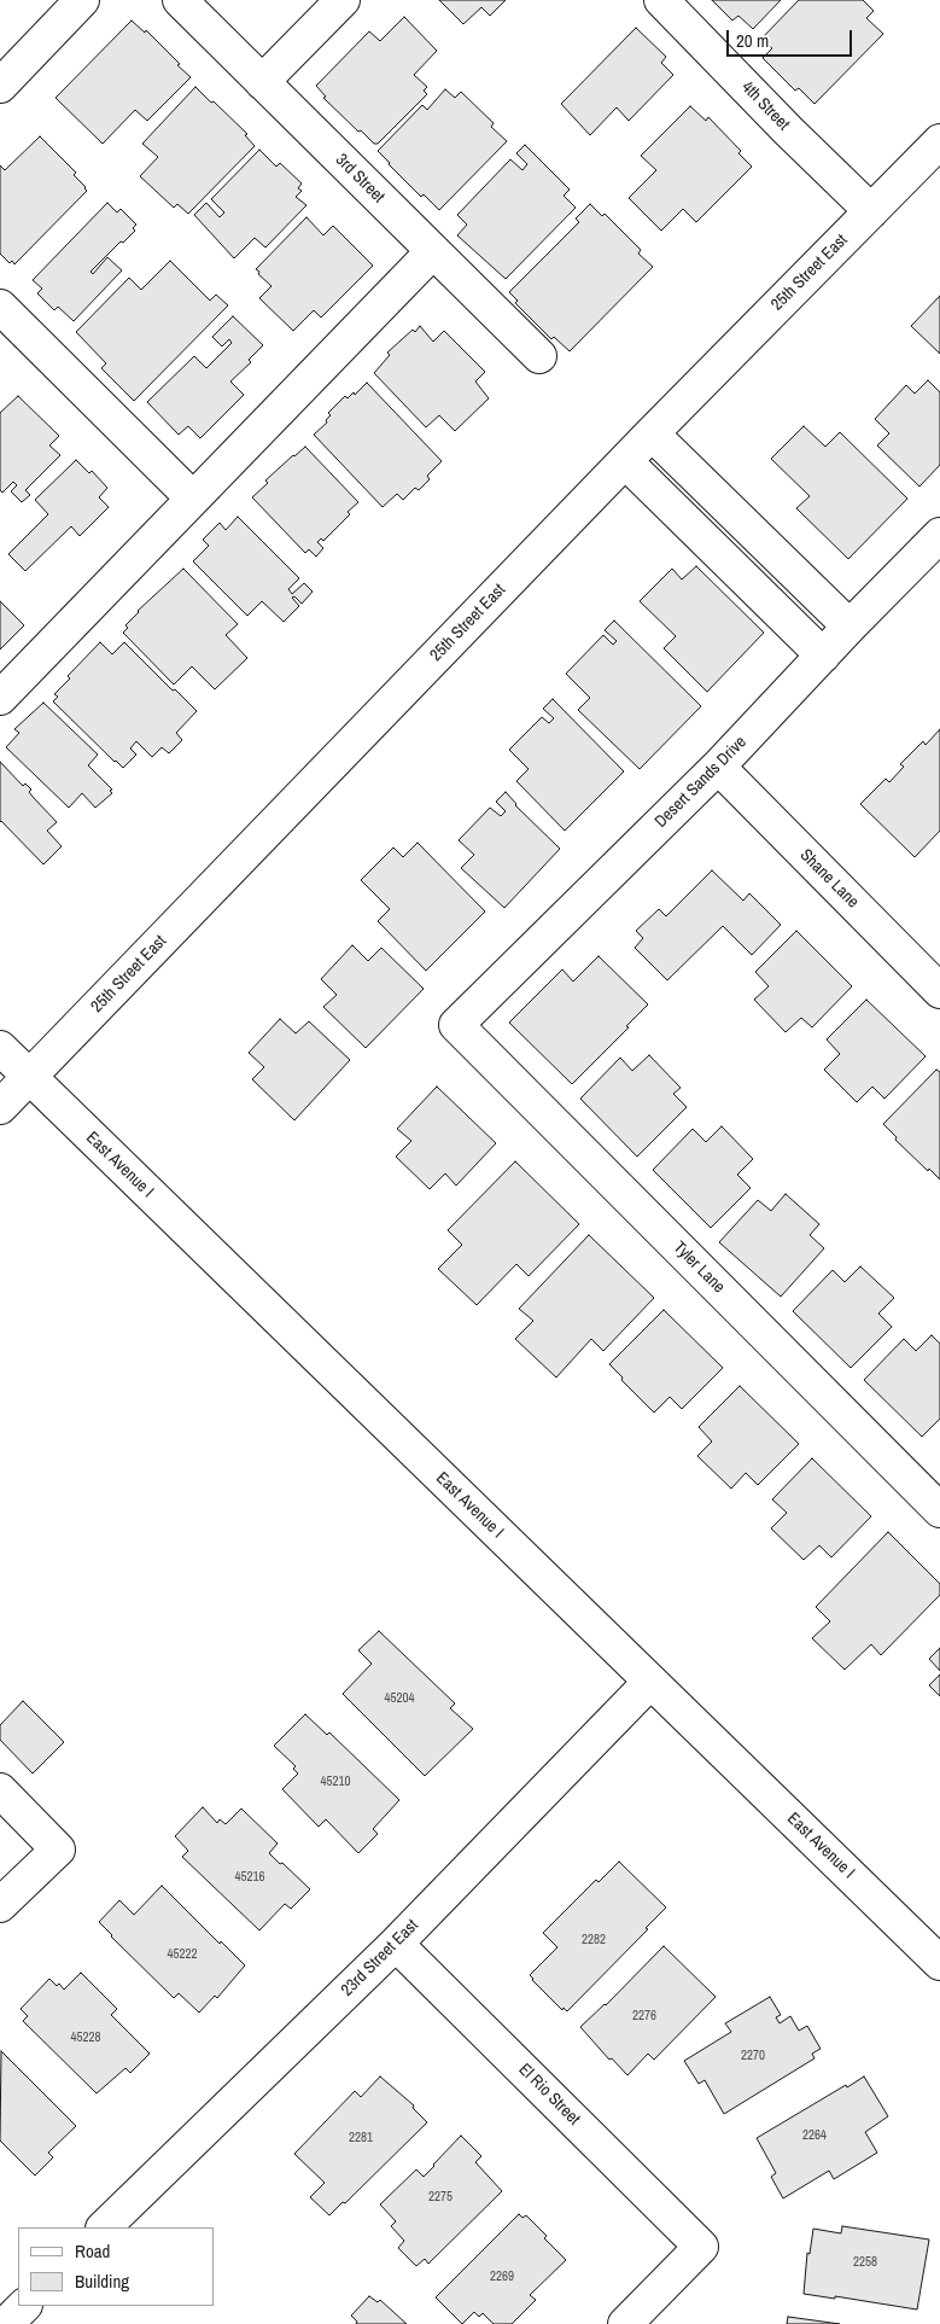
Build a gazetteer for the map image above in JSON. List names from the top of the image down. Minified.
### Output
{"streets":{"street":["4th Street","3rd Street","25th Street East","Desert Sands Drive","Shane Lane","East Avenue I","Tyler Lane","23rd Street East","El Rio Street"]},"crossings":[["4th Street","25th Street East"],["25th Street East","East Avenue I"],["Desert Sands Drive","Shane Lane"],["Desert Sands Drive","Tyler Lane"],["East Avenue I","23rd Street East"],["23rd Street East","El Rio Street"]],"house_numbers":["45204","45210","45216","2282","45222","2276","45228","2270","2264","2281","2275","2258","2269"],"legend":["Road","Building"],"scale_bar":"20 m"}
